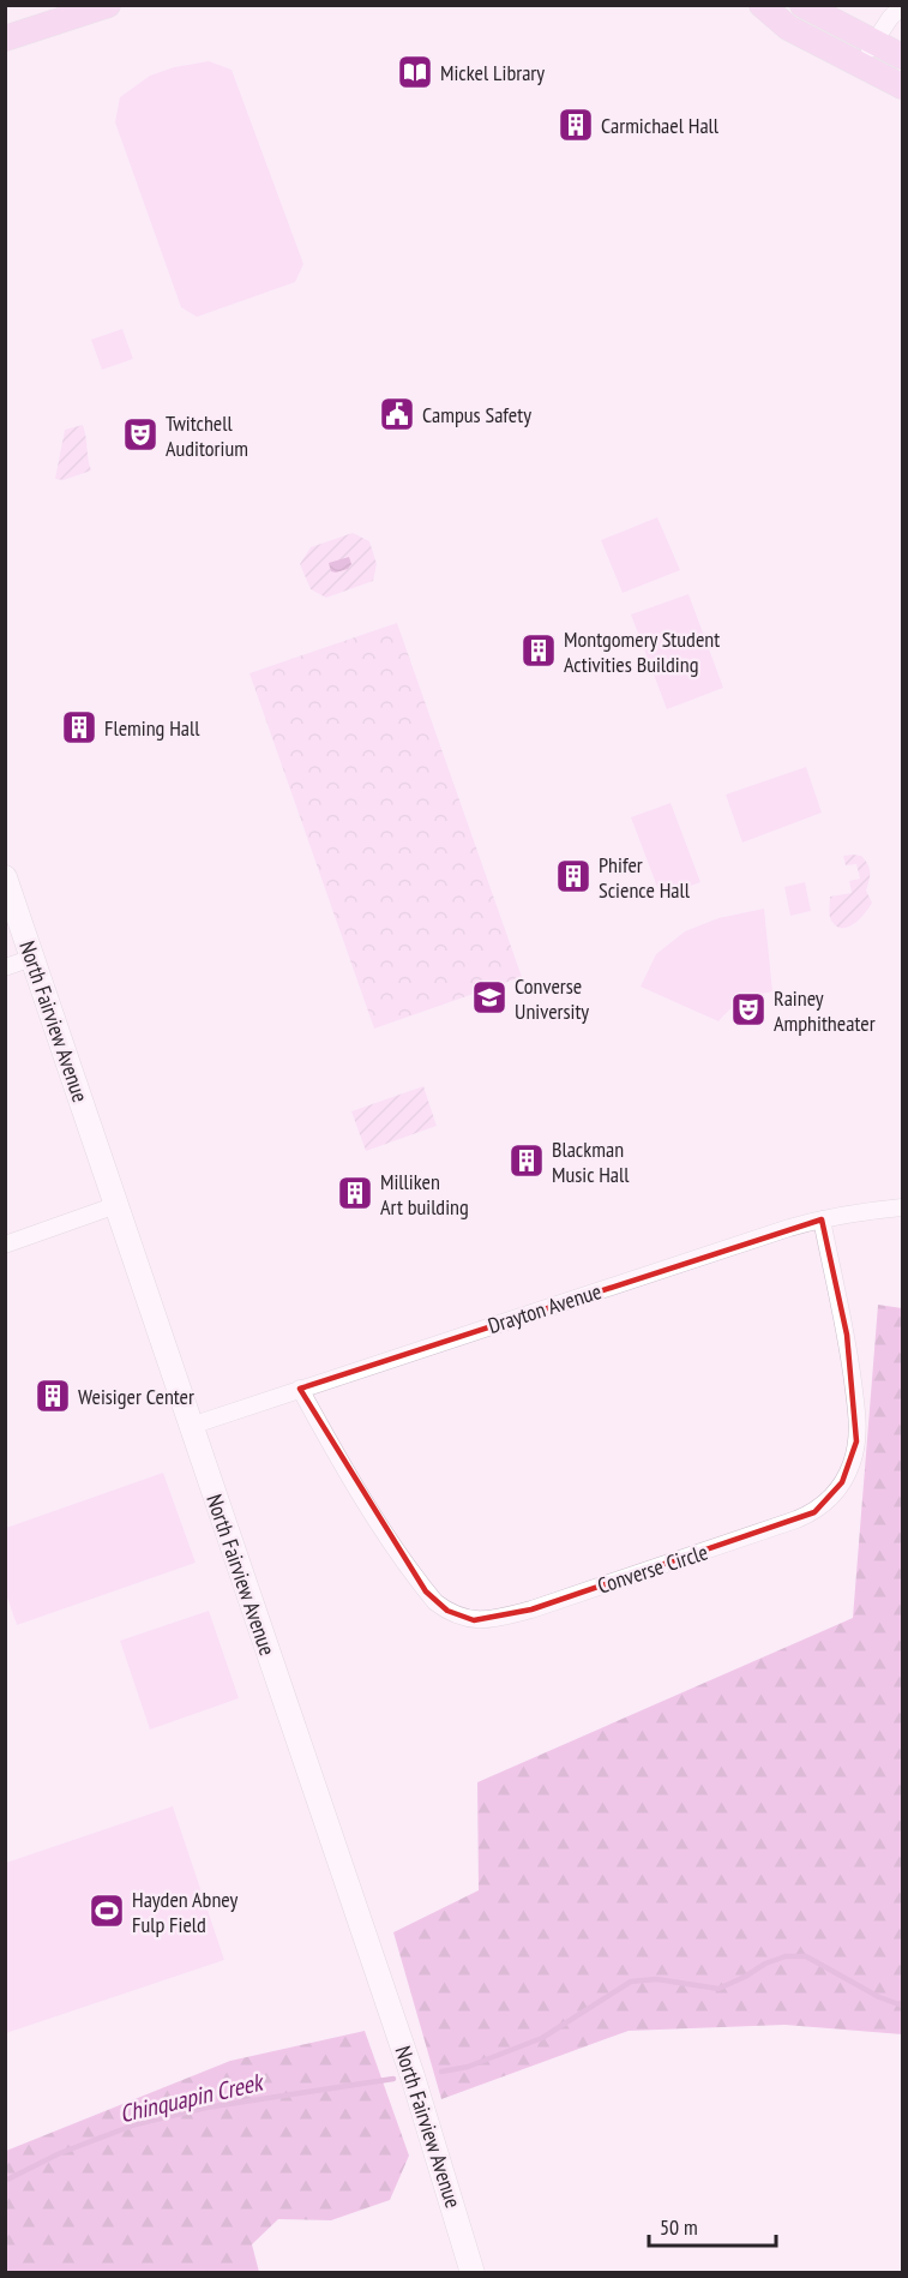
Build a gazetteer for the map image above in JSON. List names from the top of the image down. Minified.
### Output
{"streets":{"street":["North Fairview Avenue","Drayton Avenue","Converse Circle"]},"crossings":[["North Fairview Avenue","Drayton Avenue"],["Drayton Avenue","Converse Circle"]],"water":["Chinquapin Creek"],"places":{"library":["Mickel Library"],"building":["Carmichael Hall","Montgomery Student Activities Building","Fleming Hall","Phifer Science Hall","Blackman Music Hall","Milliken Art building","Weisiger Center"],"public building":["Campus Safety"],"theatre":["Twitchell Auditorium","Rainey Amphitheater"],"school or university":["Converse University"],"sports":["Hayden Abney Fulp Field"]},"scale_bar":"50 m"}
